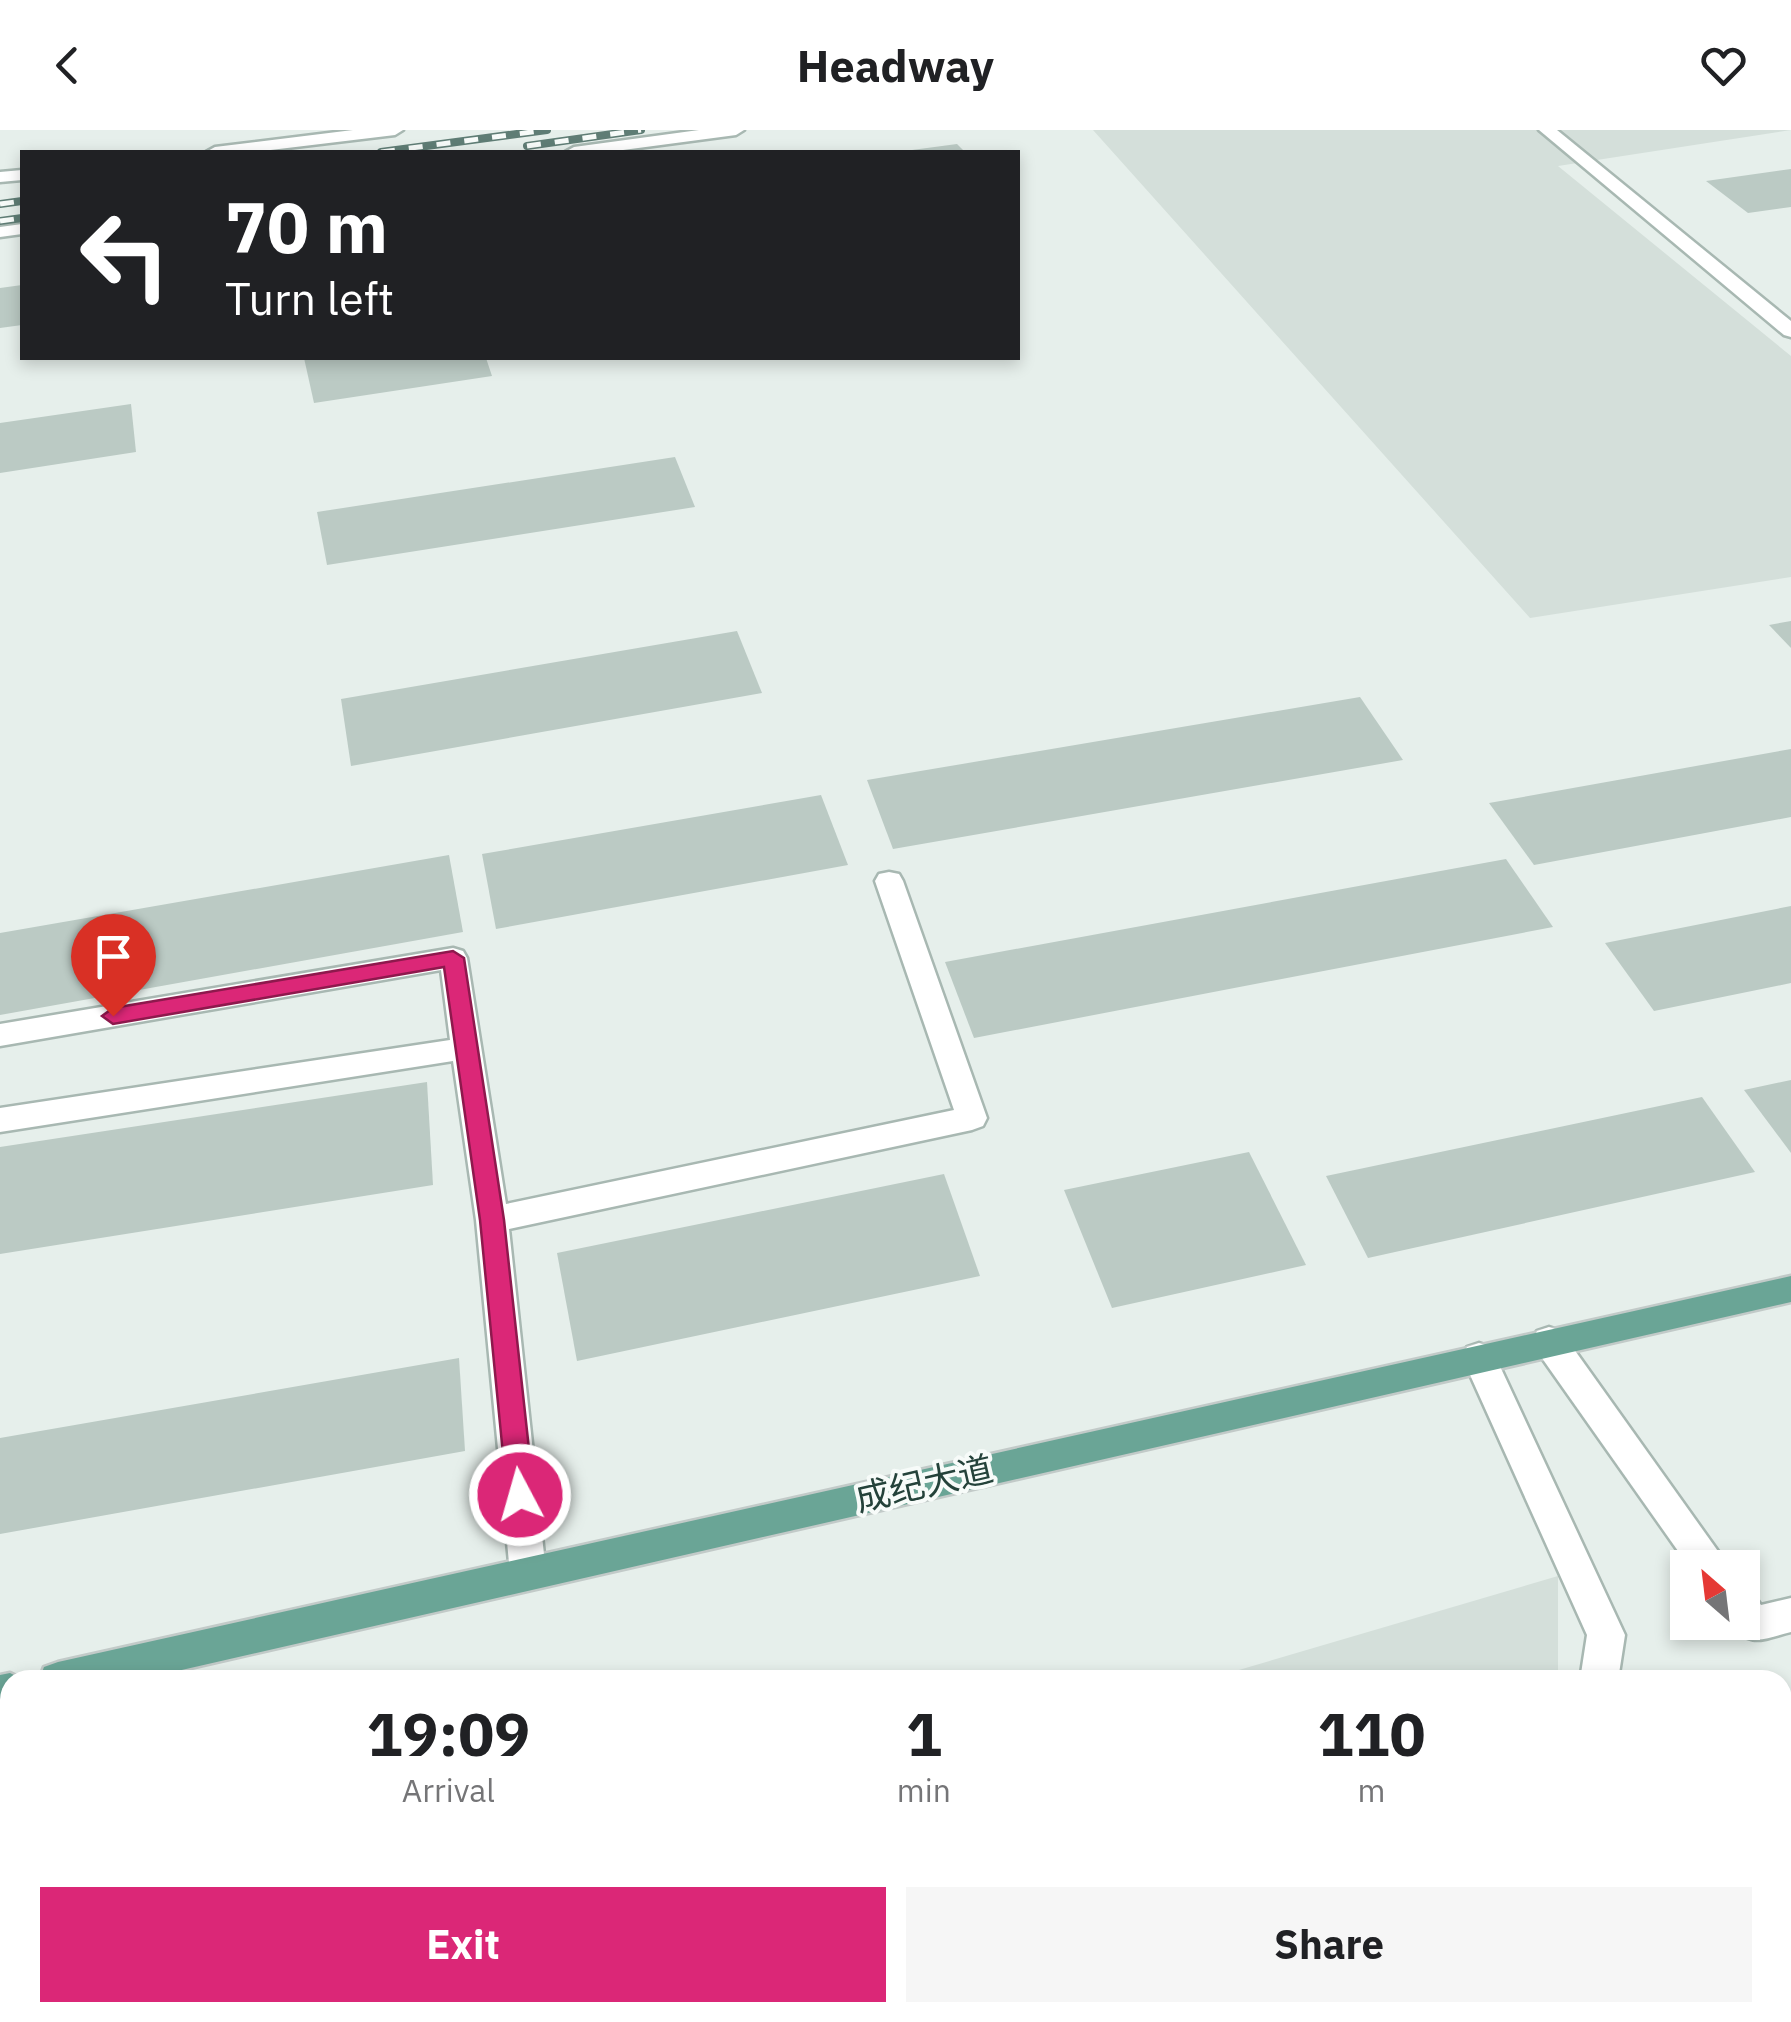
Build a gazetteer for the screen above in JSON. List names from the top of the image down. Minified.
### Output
{"streets":{"main road":["成纪大道"]},"north":"top left","page":{"header":"Headway","turn":["70 m","Turn left"],"eta":["19:09","Arrival","1","min","110","m"],"buttons":["Exit","Share"]}}
